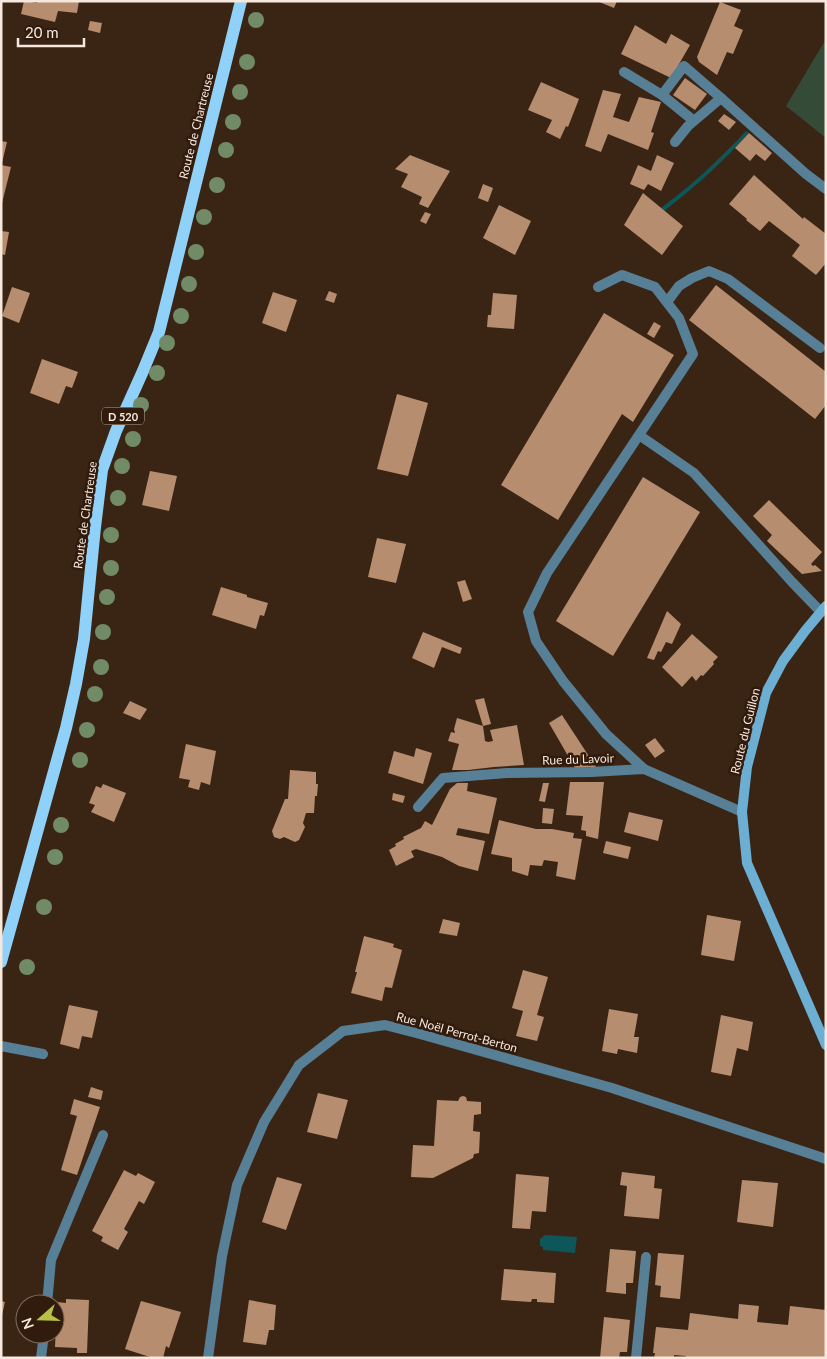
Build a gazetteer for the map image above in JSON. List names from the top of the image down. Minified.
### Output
{"streets":{"main road":["Route de Chartreuse","D 520"],"street":["Route du Guillon","Rue du Lavoir","Rue Noël Perrot-Berton"]},"crossings":[["Route du Guillon","Rue du Lavoir"]],"scale_bar":"20 m","north":"left"}
